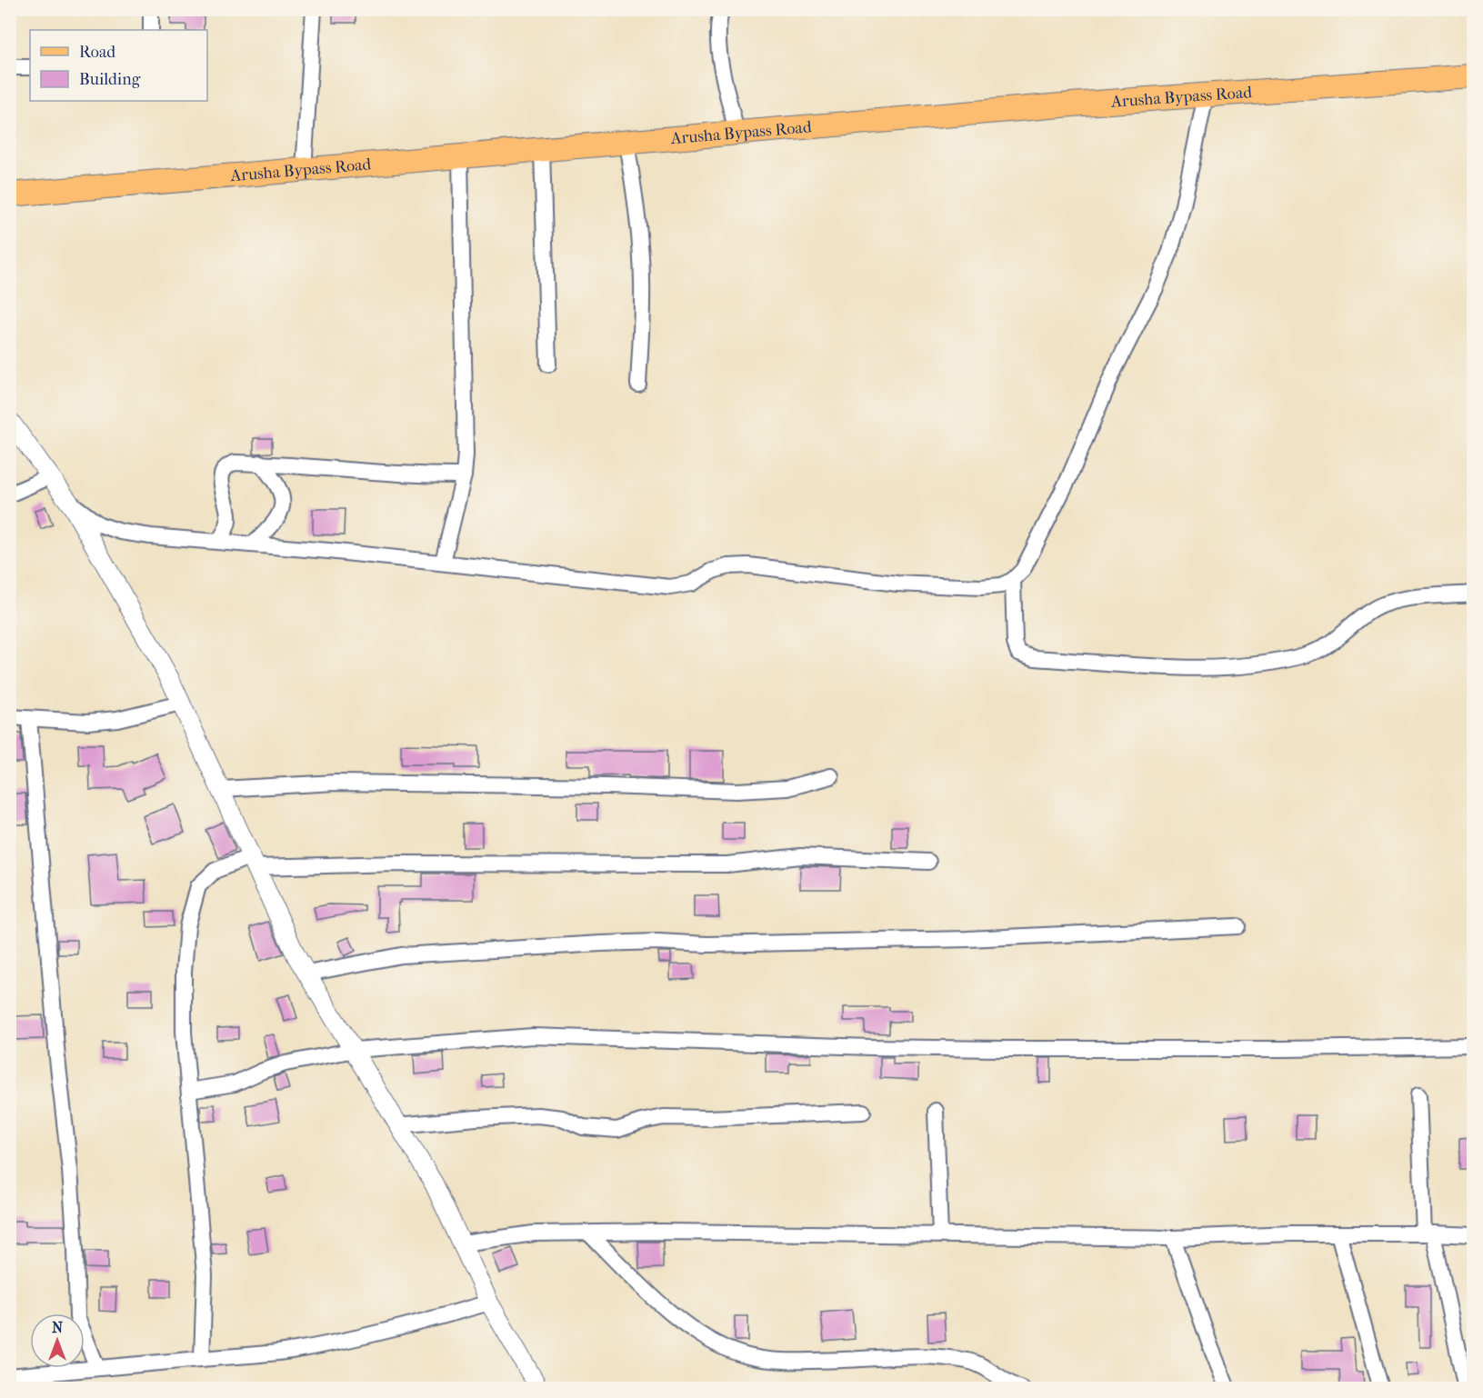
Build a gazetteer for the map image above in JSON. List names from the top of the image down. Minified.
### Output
{"streets":{"main road":["Arusha Bypass Road"]},"legend":["Road","Building"],"north":"top"}
